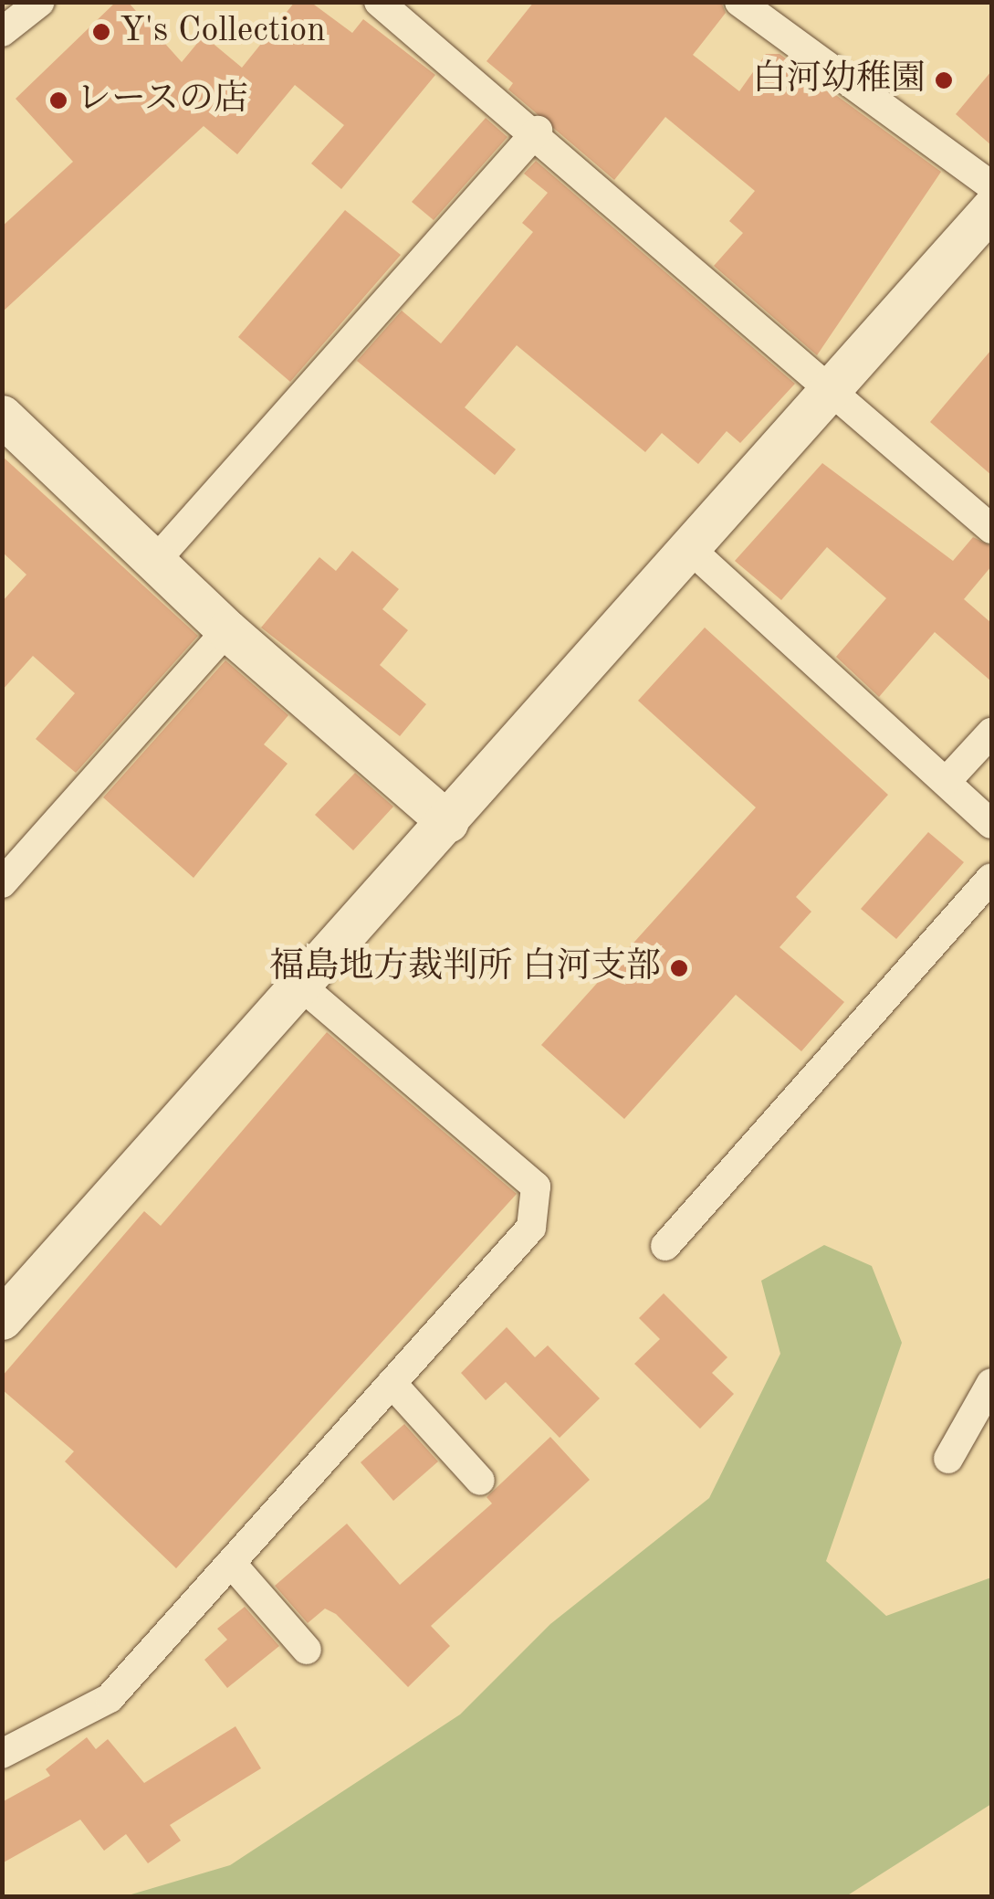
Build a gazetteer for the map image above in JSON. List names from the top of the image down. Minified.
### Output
{"places":["Y's Collection","白河幼稚園","レースの店","福島地方裁判所 白河支部"]}
